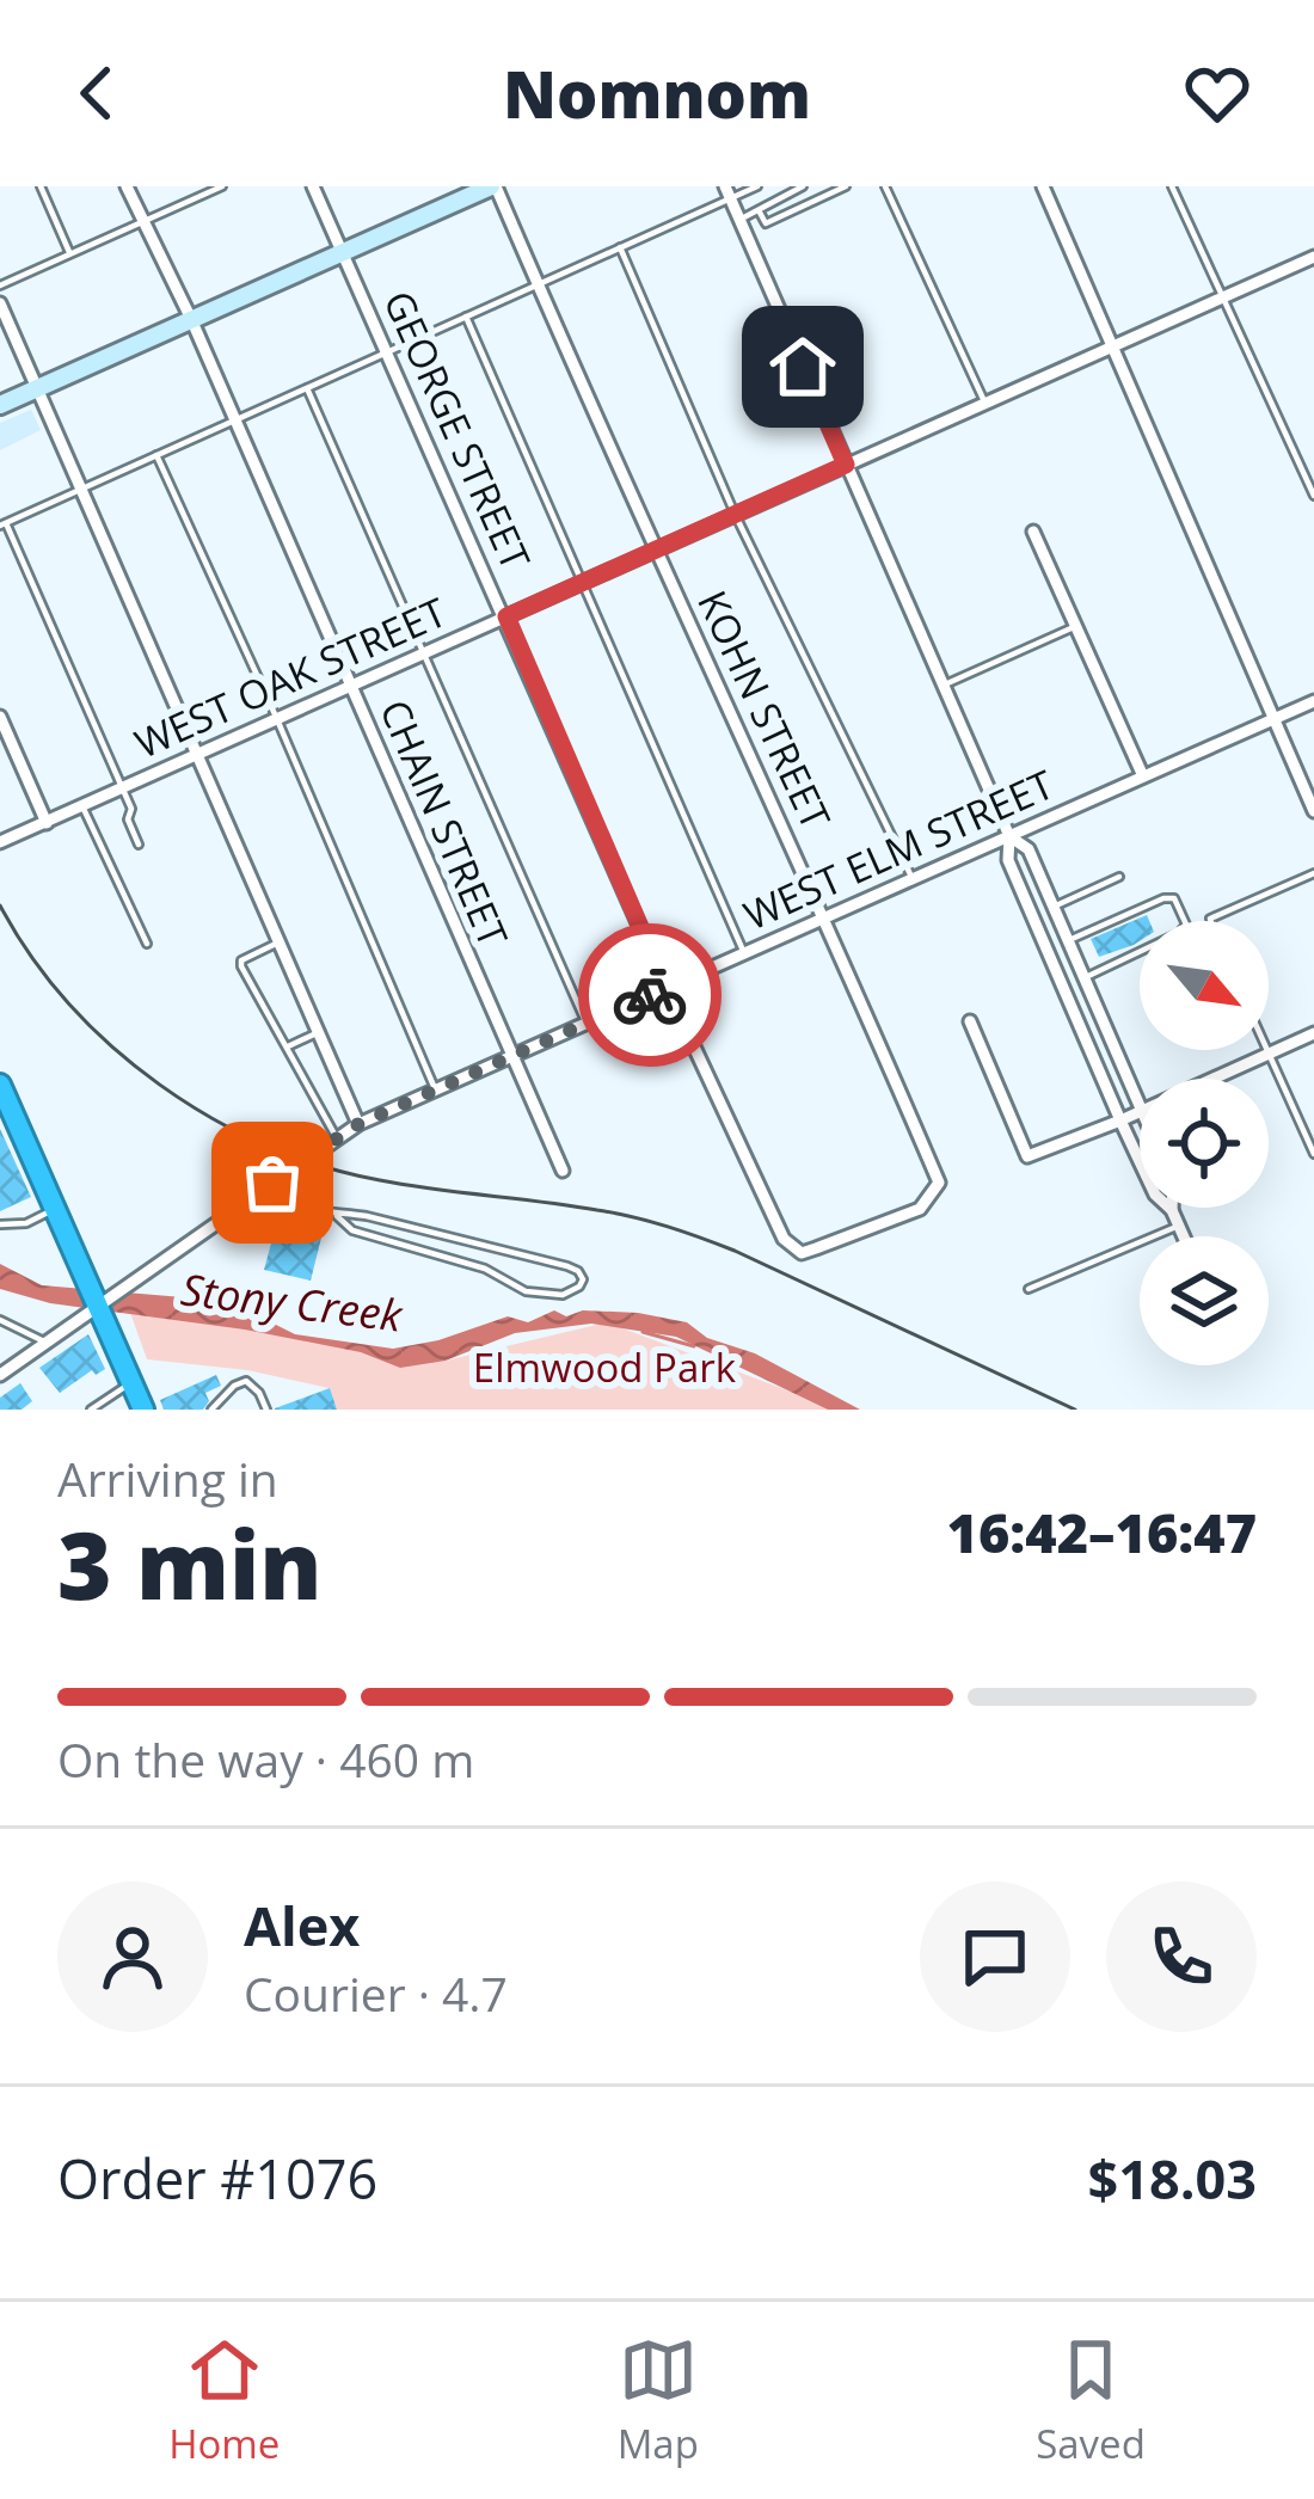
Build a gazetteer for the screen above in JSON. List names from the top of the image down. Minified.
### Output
{"streets":{"street":["GEORGE STREET","WEST OAK STREET","KOHN STREET","CHAIN STREET","WEST ELM STREET"]},"crossings":[["GEORGE STREET","WEST OAK STREET"],["GEORGE STREET","KOHN STREET"],["GEORGE STREET","WEST ELM STREET"],["WEST OAK STREET","KOHN STREET"],["WEST OAK STREET","CHAIN STREET"],["KOHN STREET","WEST ELM STREET"],["CHAIN STREET","WEST ELM STREET"]],"water":["Stony Creek"],"parks":["Elmwood Park"],"north":"bottom right","page":{"header":"Nomnom","heading":["3 min","Arriving in","16:42–16:47"],"panel":["Alex","Courier · 4.7","Order #1076","$18.03"],"bar":"On the way · 460 m","tabs":["Home","Map","Saved"]}}
